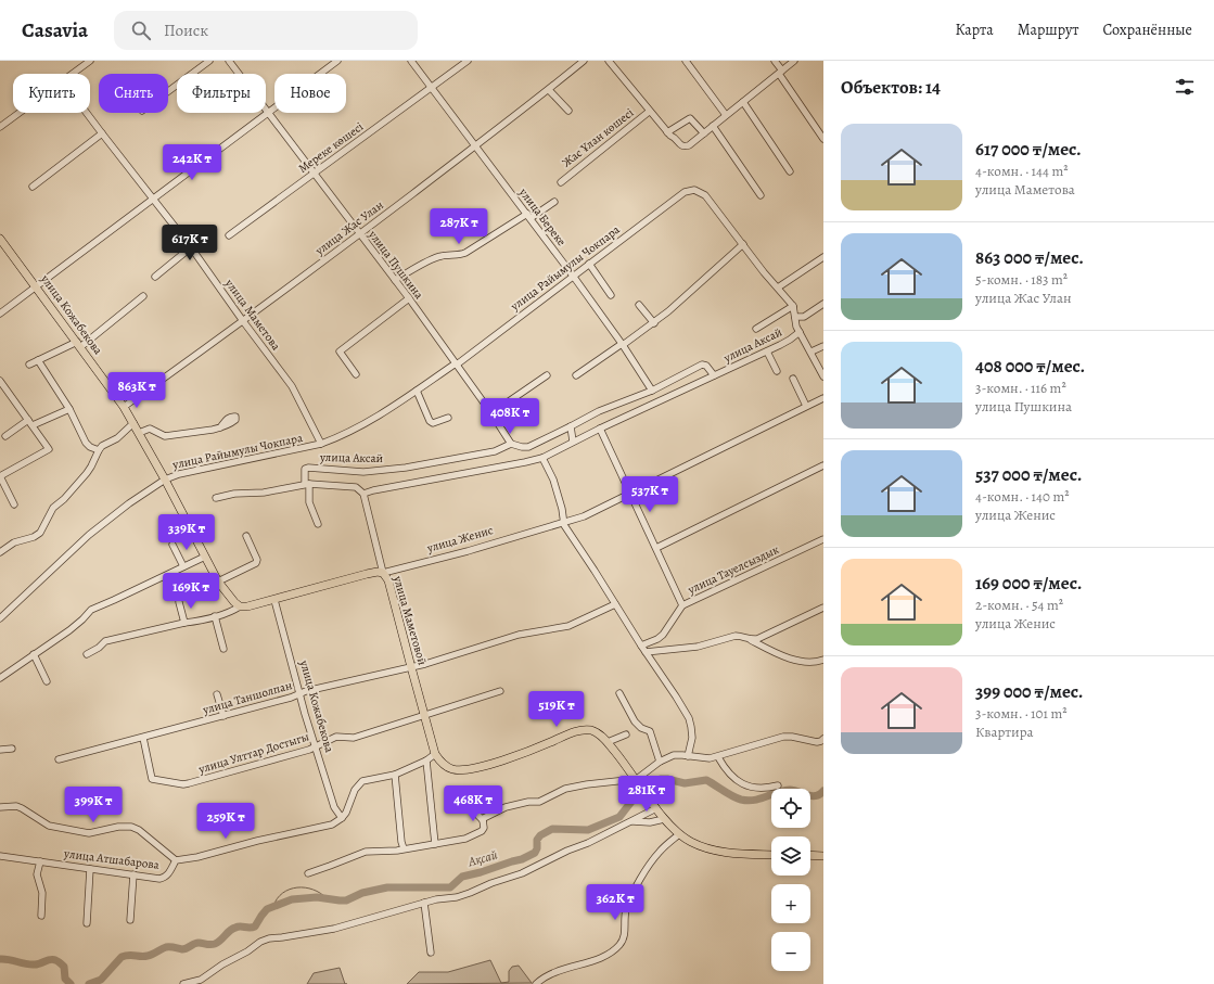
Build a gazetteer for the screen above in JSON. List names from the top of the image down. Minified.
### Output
{"streets":{"main road":["улица Кожабекова","улица Женис","улица Маметовой"],"street":["Жас Ұлан көшесі","Мереке көшесі","улица Береке","улица Жас Улан","улица Пушкина","улица Райымулы Чокпара","улица Маметова","улица Аксай","улица Тауелсыздык","улица Таншолпан","улица Улттар Достыгы","улица Атшабарова"]},"crossings":[["Мереке көшесі","улица Береке"],["Мереке көшесі","улица Пушкина"],["улица Береке","улица Жас Улан"],["улица Береке","улица Райымулы Чокпара"],["улица Береке","улица Аксай"],["улица Жас Улан","улица Пушкина"],["улица Жас Улан","улица Кожабекова"],["улица Жас Улан","улица Маметова"],["улица Пушкина","улица Райымулы Чокпара"],["улица Пушкина","улица Аксай"],["улица Райымулы Чокпара","улица Кожабекова"],["улица Райымулы Чокпара","улица Маметова"],["улица Кожабекова","улица Женис"],["улица Кожабекова","улица Таншолпан"],["улица Кожабекова","улица Улттар Достыгы"],["улица Кожабекова","улица Атшабарова"],["улица Аксай","улица Маметовой"],["улица Женис","улица Маметовой"],["улица Маметовой","улица Таншолпан"],["улица Маметовой","улица Улттар Достыгы"],["улица Таншолпан","улица Улттар Достыгы"]],"water":["Ақсай"],"page":{"header":"Casavia","search":"Поиск","nav":["Карта","Маршрут","Сохранённые"],"heading":"Объектов: 14","chip":["Купить","Снять","Фильтры","Новое"],"list":[{"name":"617 000 ₸/мес.","note":"4-комн. · 144 m² · улица Маметова"},{"name":"863 000 ₸/мес.","note":"5-комн. · 183 m² · улица Жас Улан"},{"name":"408 000 ₸/мес.","note":"3-комн. · 116 m² · улица Пушкина"},{"name":"537 000 ₸/мес.","note":"4-комн. · 140 m² · улица Женис"},{"name":"169 000 ₸/мес.","note":"2-комн. · 54 m² · улица Женис"},{"name":"399 000 ₸/мес.","note":"3-комн. · 101 m² · Квартира"}],"price":["242K ₸","287K ₸","617K ₸","863K ₸","408K ₸","537K ₸","339K ₸","169K ₸","519K ₸","281K ₸","468K ₸","399K ₸","259K ₸","362K ₸"],"map_buttons":["+","−"]}}
